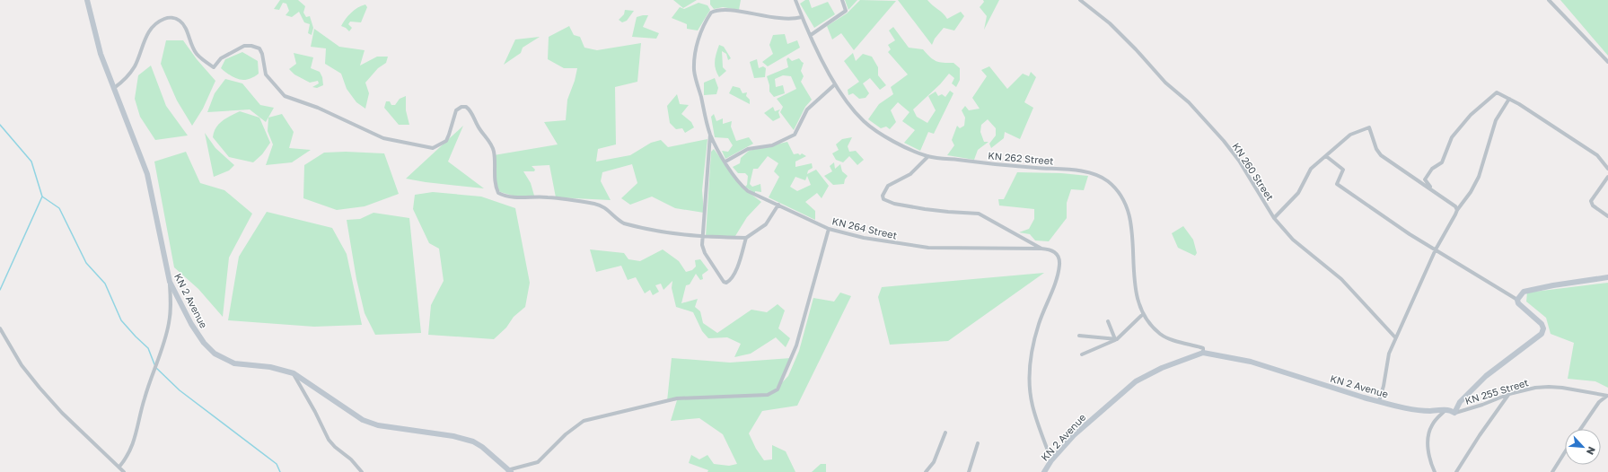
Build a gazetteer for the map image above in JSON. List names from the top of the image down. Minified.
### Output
{"streets":{"main road":["KN 2 Avenue"],"street":["KN 262 Street","KN 260 Street","KN 264 Street","KN 255 Street"]},"crossings":[["KN 262 Street","KN 264 Street"],["KN 262 Street","KN 2 Avenue"],["KN 264 Street","KN 2 Avenue"],["KN 2 Avenue","KN 255 Street"]],"north":"bottom right"}
